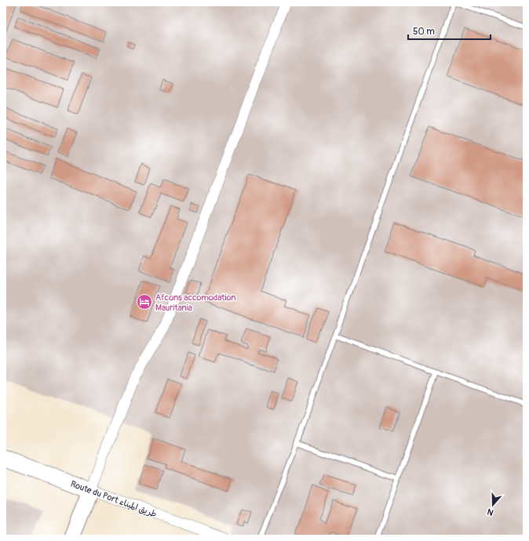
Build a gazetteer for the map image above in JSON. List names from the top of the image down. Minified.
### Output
{"streets":{"main road":["Route du Port طريق الميناء"]},"places":{"hotel":["Afcons accomodation Mauritania"]},"scale_bar":"50 m","north":"bottom"}
